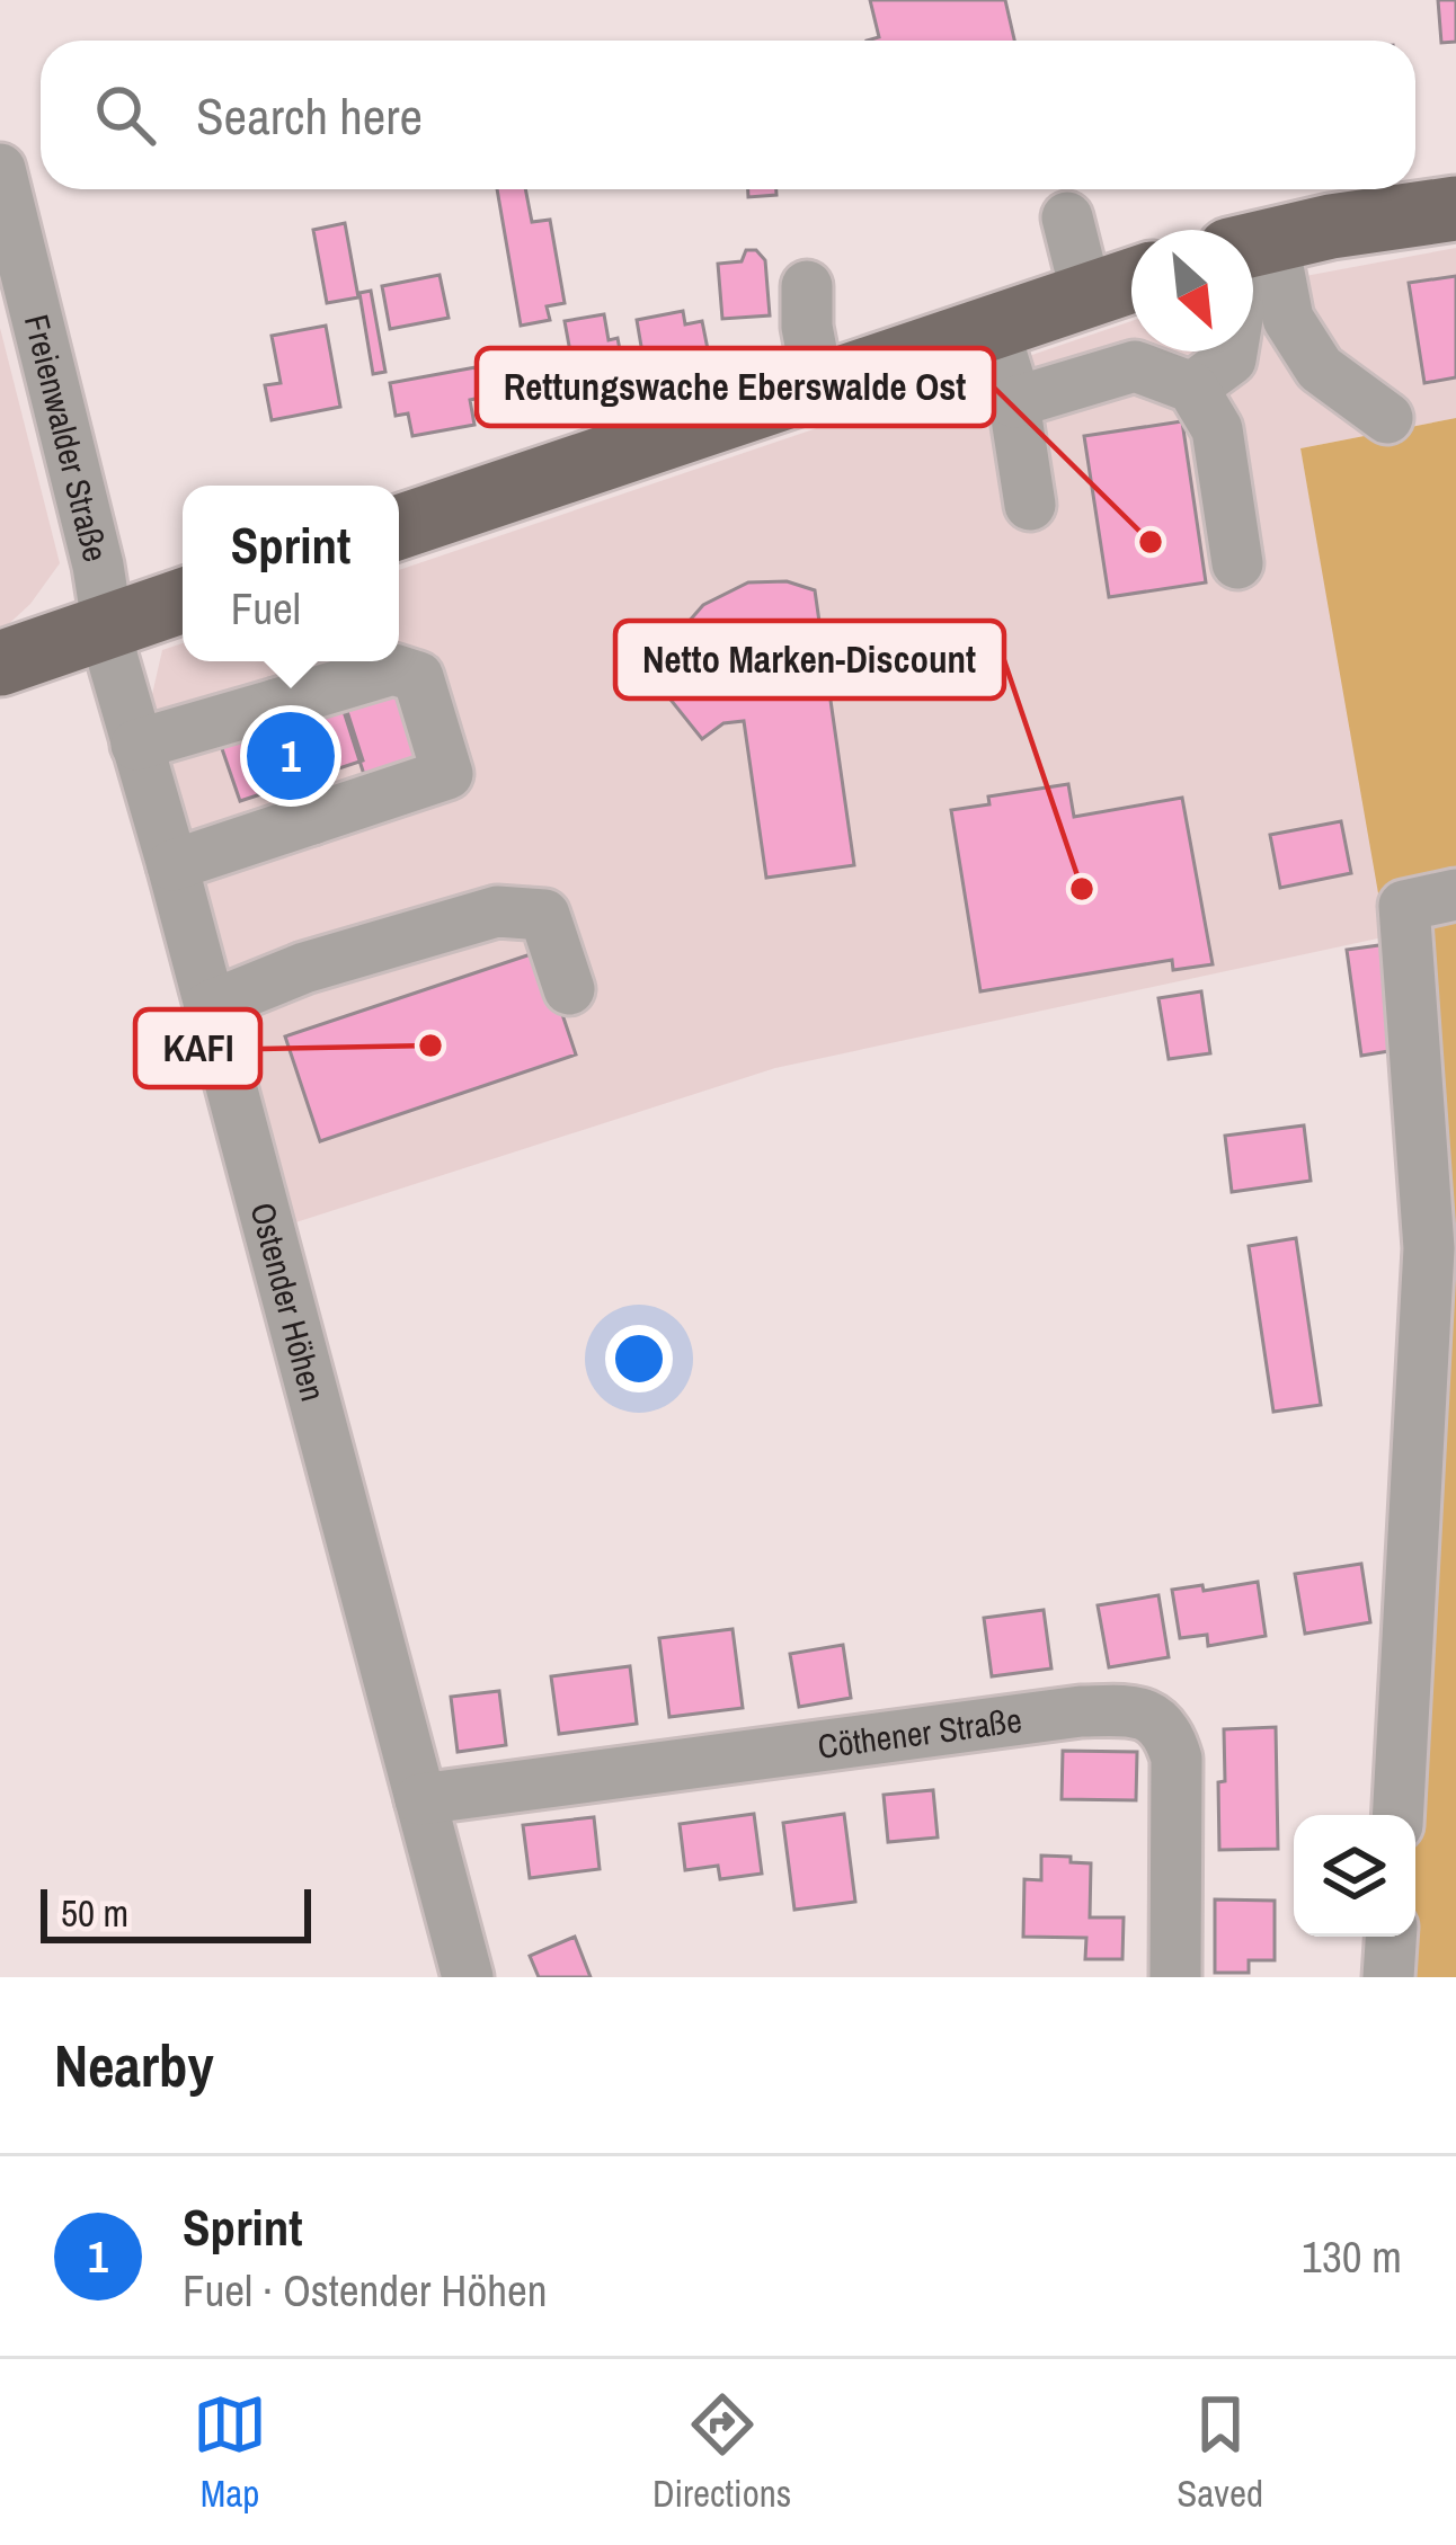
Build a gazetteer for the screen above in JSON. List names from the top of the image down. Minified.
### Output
{"streets":{"street":["Freienwalder Straße","Ostender Höhen","Cöthener Straße"]},"crossings":[["Freienwalder Straße","Ostender Höhen"],["Ostender Höhen","Cöthener Straße"]],"places":["Rettungswache Eberswalde Ost","Netto Marken-Discount","KAFI"],"scale_bar":"50 m","north":"bottom right","page":{"search":"Search here","popup":["Sprint","Fuel"],"pins":"1","scale":"50 m","heading":"Nearby","list":[{"mark":"1","name":"Sprint","note":"Fuel · Ostender Höhen","value":"130 m"}],"nav":["Map","Directions","Saved"]}}
